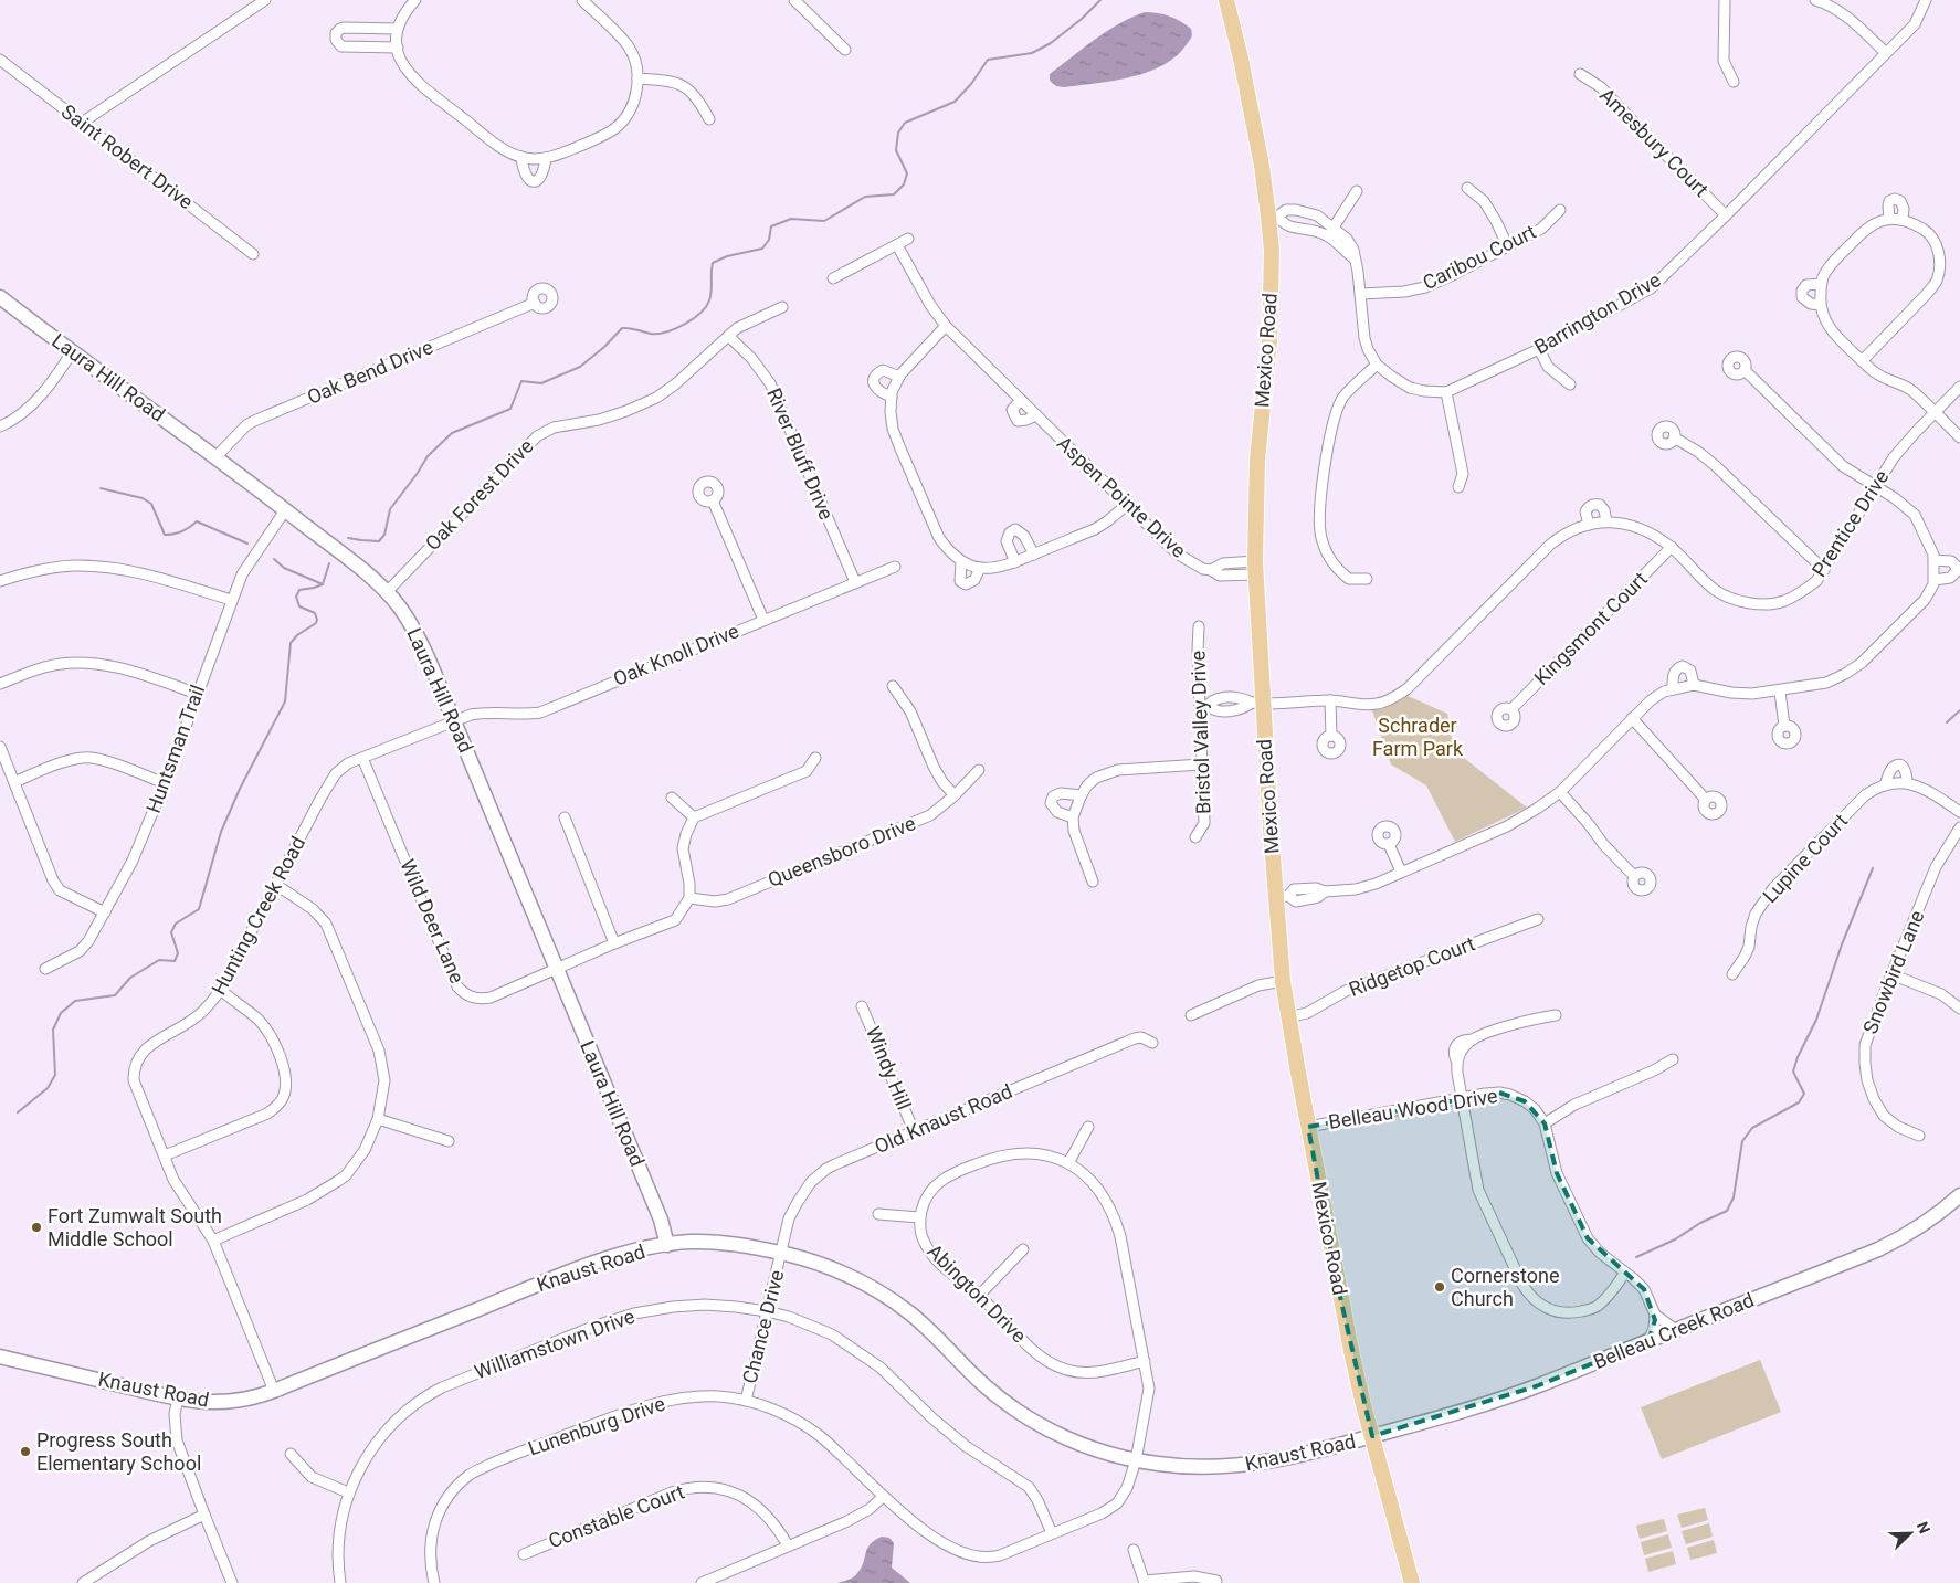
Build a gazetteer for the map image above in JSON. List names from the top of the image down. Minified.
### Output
{"streets":{"main road":["Mexico Road","Laura Hill Road","Knaust Road","Belleau Creek Road"],"street":["Amesbury Court","Saint Robert Drive","Caribou Court","Barrington Drive","Oak Bend Drive","River Bluff Drive","Oak Forest Drive","Aspen Pointe Drive","Prentice Drive","Kingsmont Court","Oak Knoll Drive","Bristol Valley Drive","Huntsman Trail","Queensboro Drive","Lupine Court","Hunting Creek Road","Wild Deer Lane","Ridgetop Court","Snowbird Lane","Windy Hill","Belleau Wood Drive","Old Knaust Road","Abington Drive","Chance Drive","Williamstown Drive","Lunenburg Drive","Constable Court"]},"crossings":[["Amesbury Court","Barrington Drive"],["Mexico Road","Aspen Pointe Drive"],["Mexico Road","Prentice Drive"],["Mexico Road","Ridgetop Court"],["Mexico Road","Belleau Wood Drive"],["Mexico Road","Knaust Road"],["Mexico Road","Belleau Creek Road"],["Oak Bend Drive","Laura Hill Road"],["Laura Hill Road","Oak Forest Drive"],["Laura Hill Road","Oak Knoll Drive"],["Laura Hill Road","Huntsman Trail"],["Laura Hill Road","Hunting Creek Road"],["Laura Hill Road","Wild Deer Lane"],["Laura Hill Road","Knaust Road"],["River Bluff Drive","Oak Forest Drive"],["River Bluff Drive","Oak Knoll Drive"],["Prentice Drive","Kingsmont Court"],["Prentice Drive","Bristol Valley Drive"],["Oak Knoll Drive","Hunting Creek Road"],["Queensboro Drive","Wild Deer Lane"],["Hunting Creek Road","Wild Deer Lane"],["Hunting Creek Road","Knaust Road"],["Windy Hill","Old Knaust Road"],["Old Knaust Road","Knaust Road"],["Old Knaust Road","Chance Drive"],["Knaust Road","Chance Drive"],["Knaust Road","Belleau Creek Road"],["Knaust Road","Lunenburg Drive"],["Chance Drive","Williamstown Drive"],["Chance Drive","Lunenburg Drive"],["Williamstown Drive","Lunenburg Drive"]],"parks":["Schrader Farm Park"],"places":["Fort Zumwalt South Middle School","Cornerstone Church","Progress South Elementary School"],"north":"top right"}
